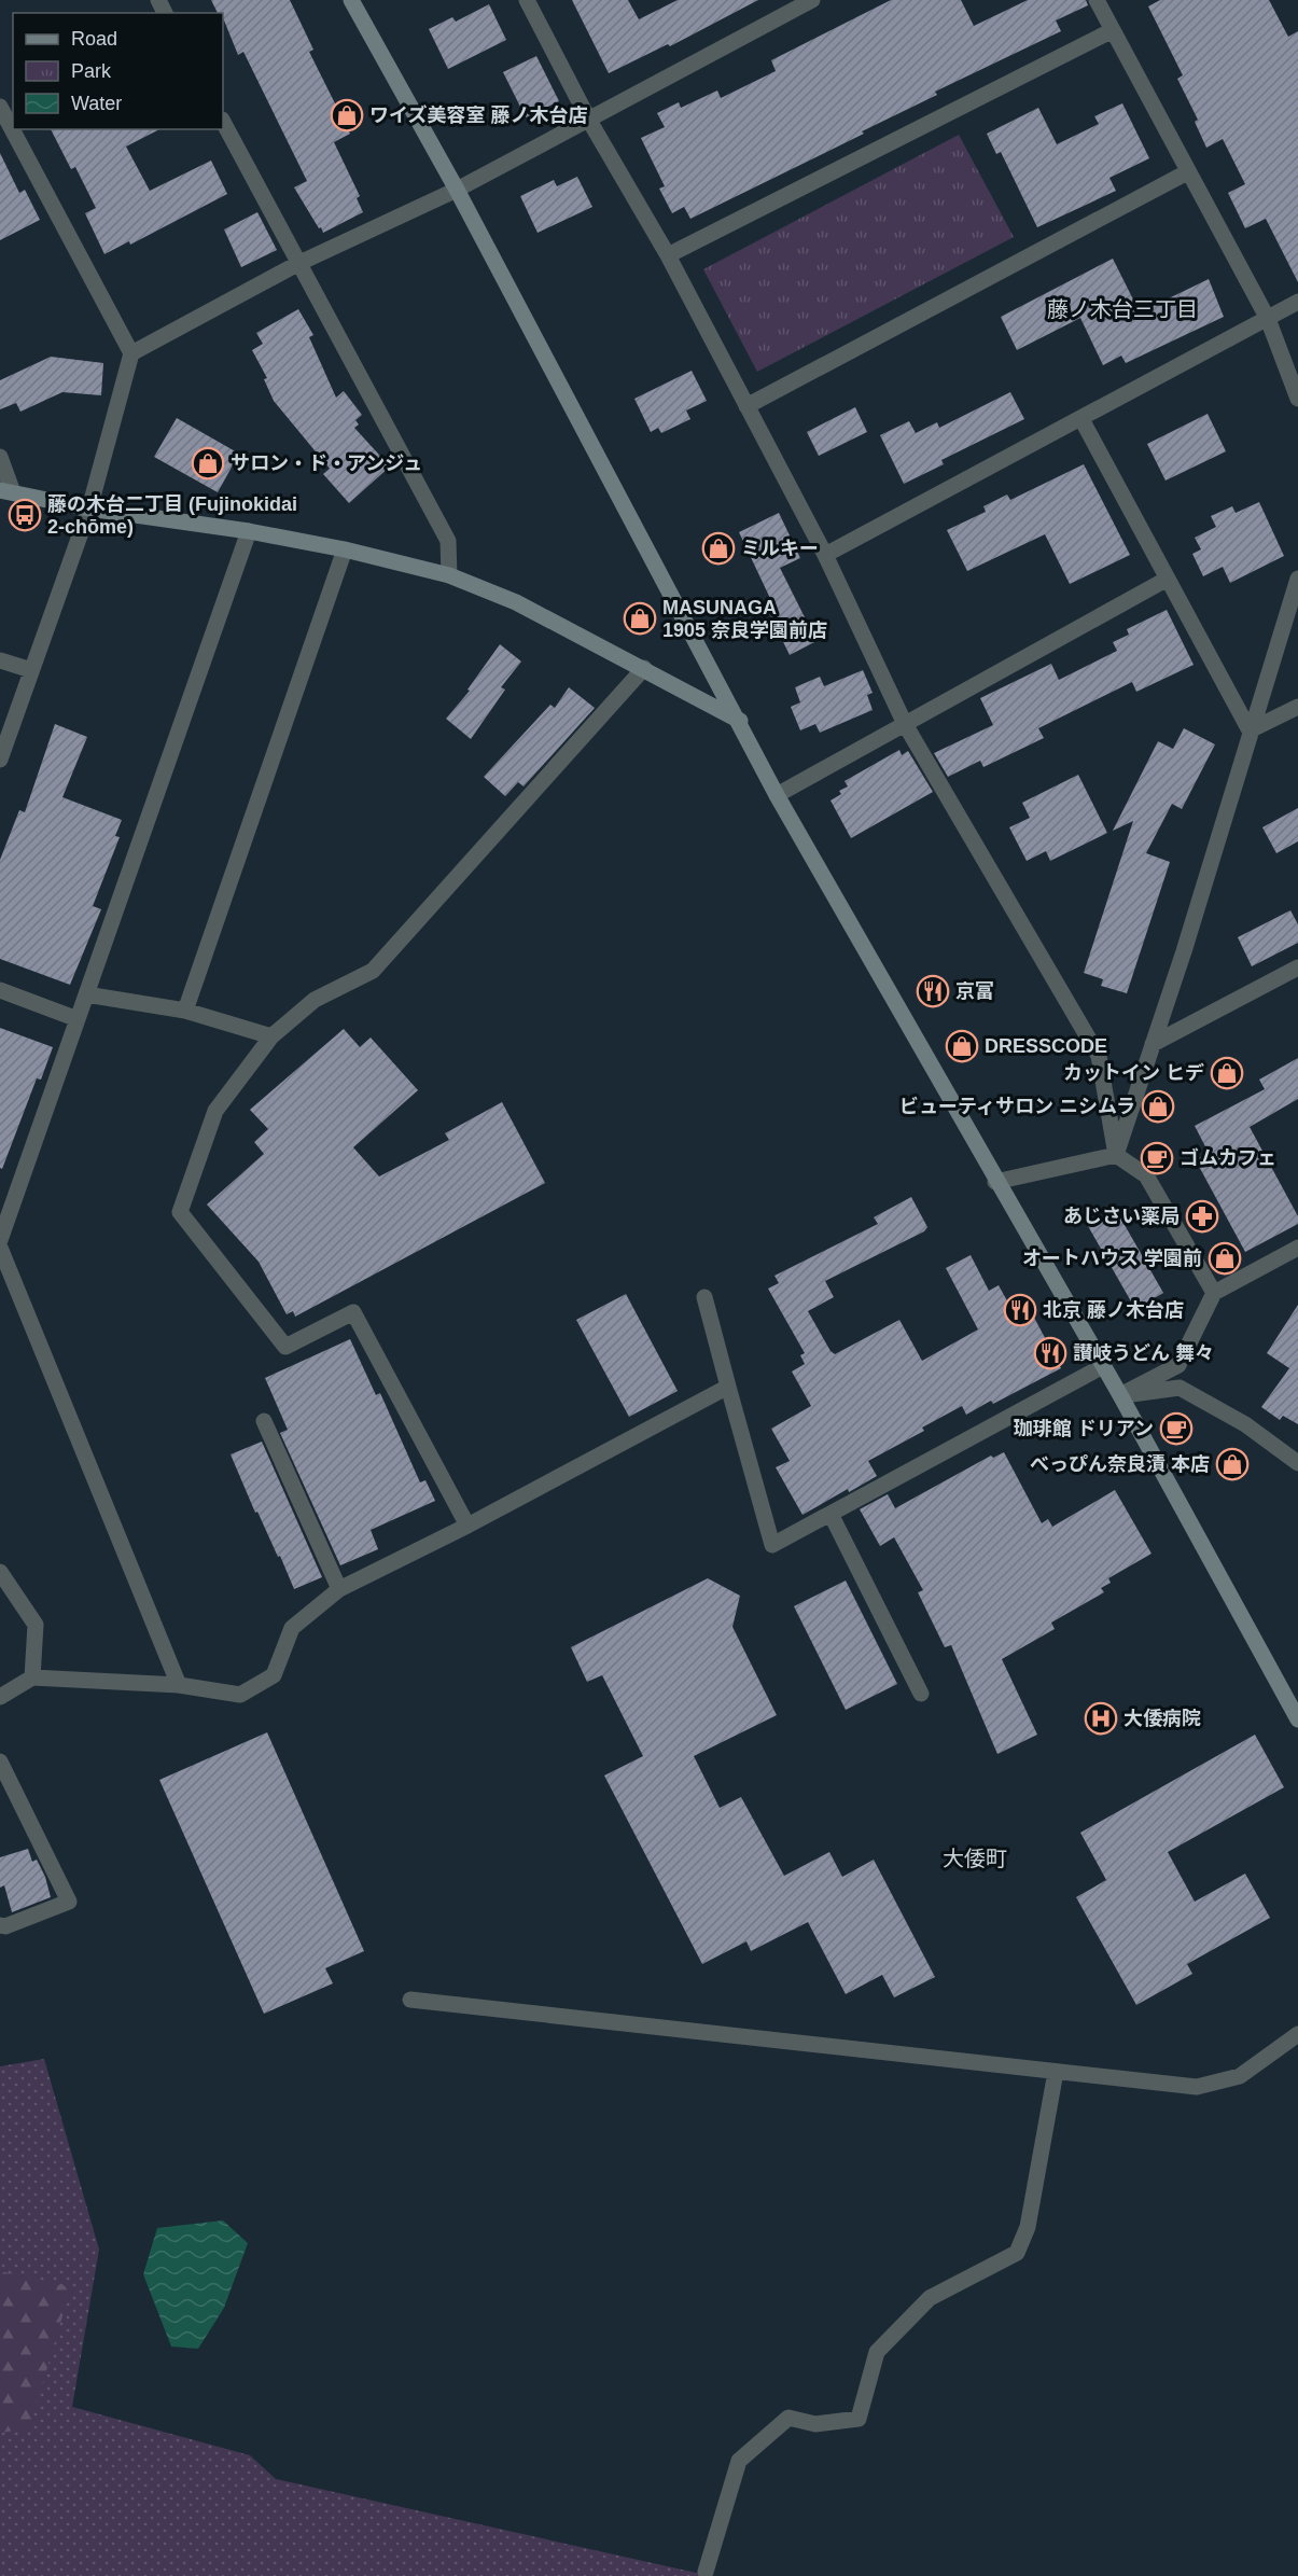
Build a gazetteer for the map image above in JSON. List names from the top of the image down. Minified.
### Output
{"districts":["藤ノ木台三丁目","大倭町"],"places":{"shop":["ワイズ美容室 藤ノ木台店","サロン・ド・アンジュ","ミルキー","MASUNAGA 1905 奈良学園前店","DRESSCODE","カットイン ヒデ","ビューティサロン ニシムラ","オートハウス 学園前","べっぴん奈良漬 本店"],"bus stop":["藤の木台二丁目 (Fujinokidai 2-chōme)"],"restaurant":["京富","北京 藤ノ木台店","讃岐うどん 舞々"],"cafe":["ゴムカフェ","珈琲館 ドリアン"],"pharmacy":["あじさい薬局"],"hospital":["大倭病院"]},"legend":["Road","Park","Water"]}
